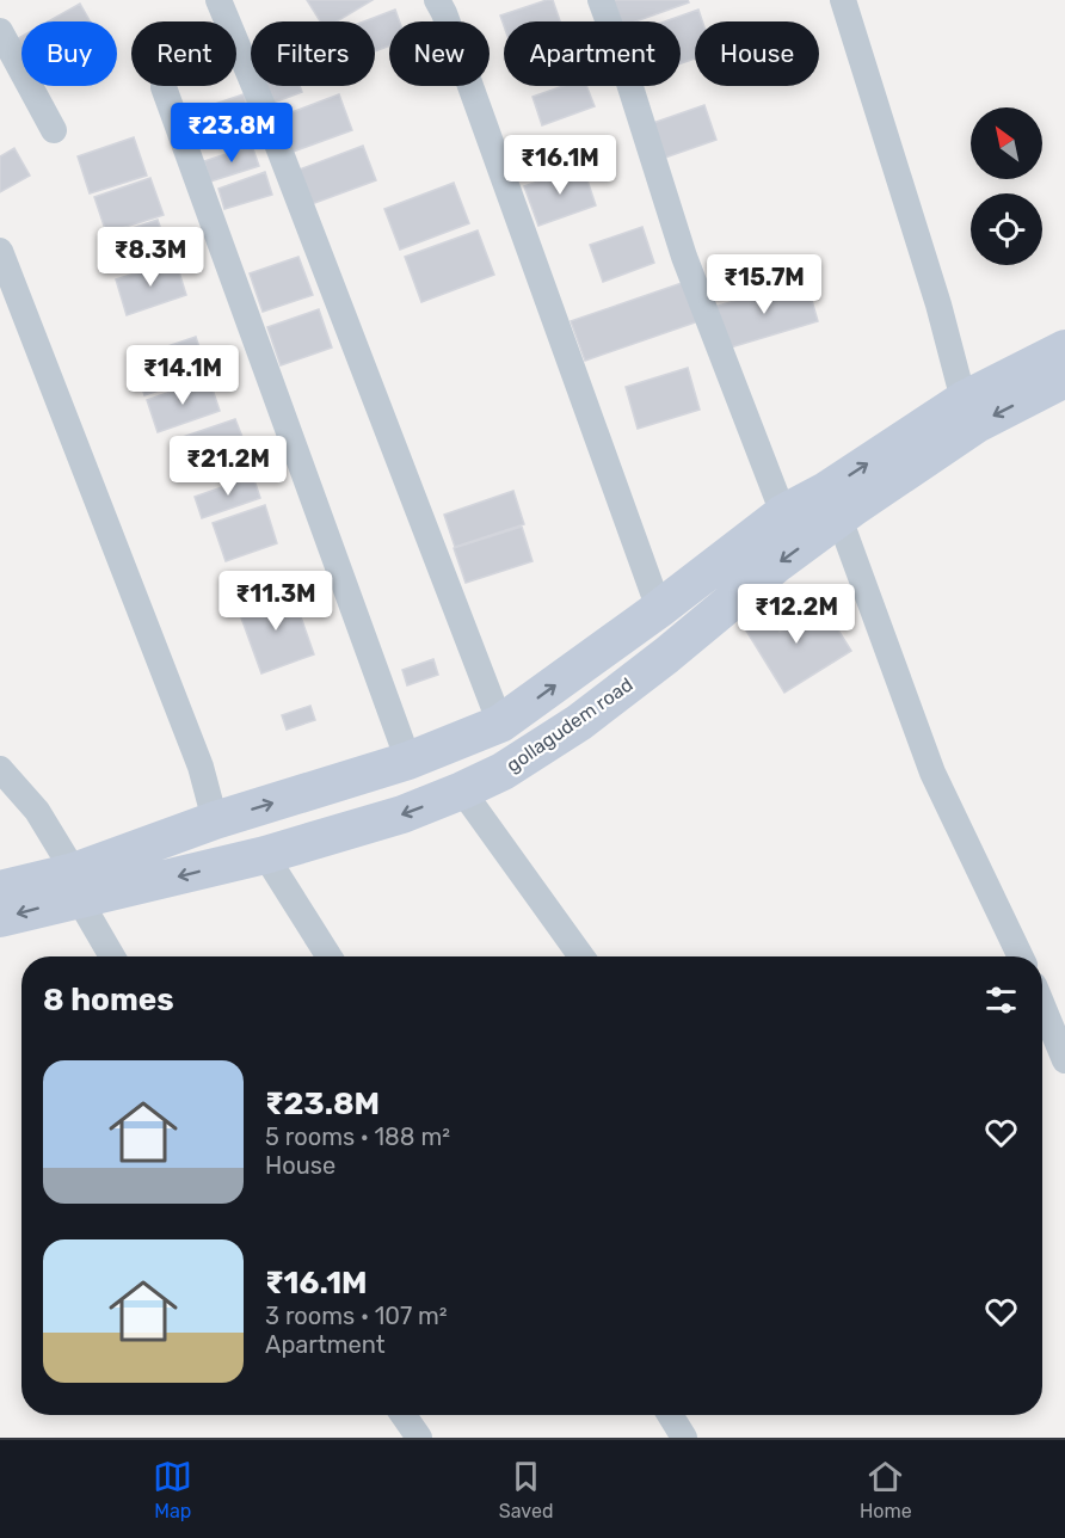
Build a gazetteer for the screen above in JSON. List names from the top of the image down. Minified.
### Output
{"streets":{"street":["gollagudem road"]},"north":"top left","page":{"chip":["Buy","Rent","Filters","New","Apartment","House"],"price":["₹23.8M","₹16.1M","₹8.3M","₹15.7M","₹14.1M","₹21.2M","₹11.3M","₹12.2M"],"heading":"8 homes","list":[{"name":"₹23.8M","note":"5 rooms · 188 m² · House"},{"name":"₹16.1M","note":"3 rooms · 107 m² · Apartment"}],"tabs":["Map","Saved","Home"]}}
